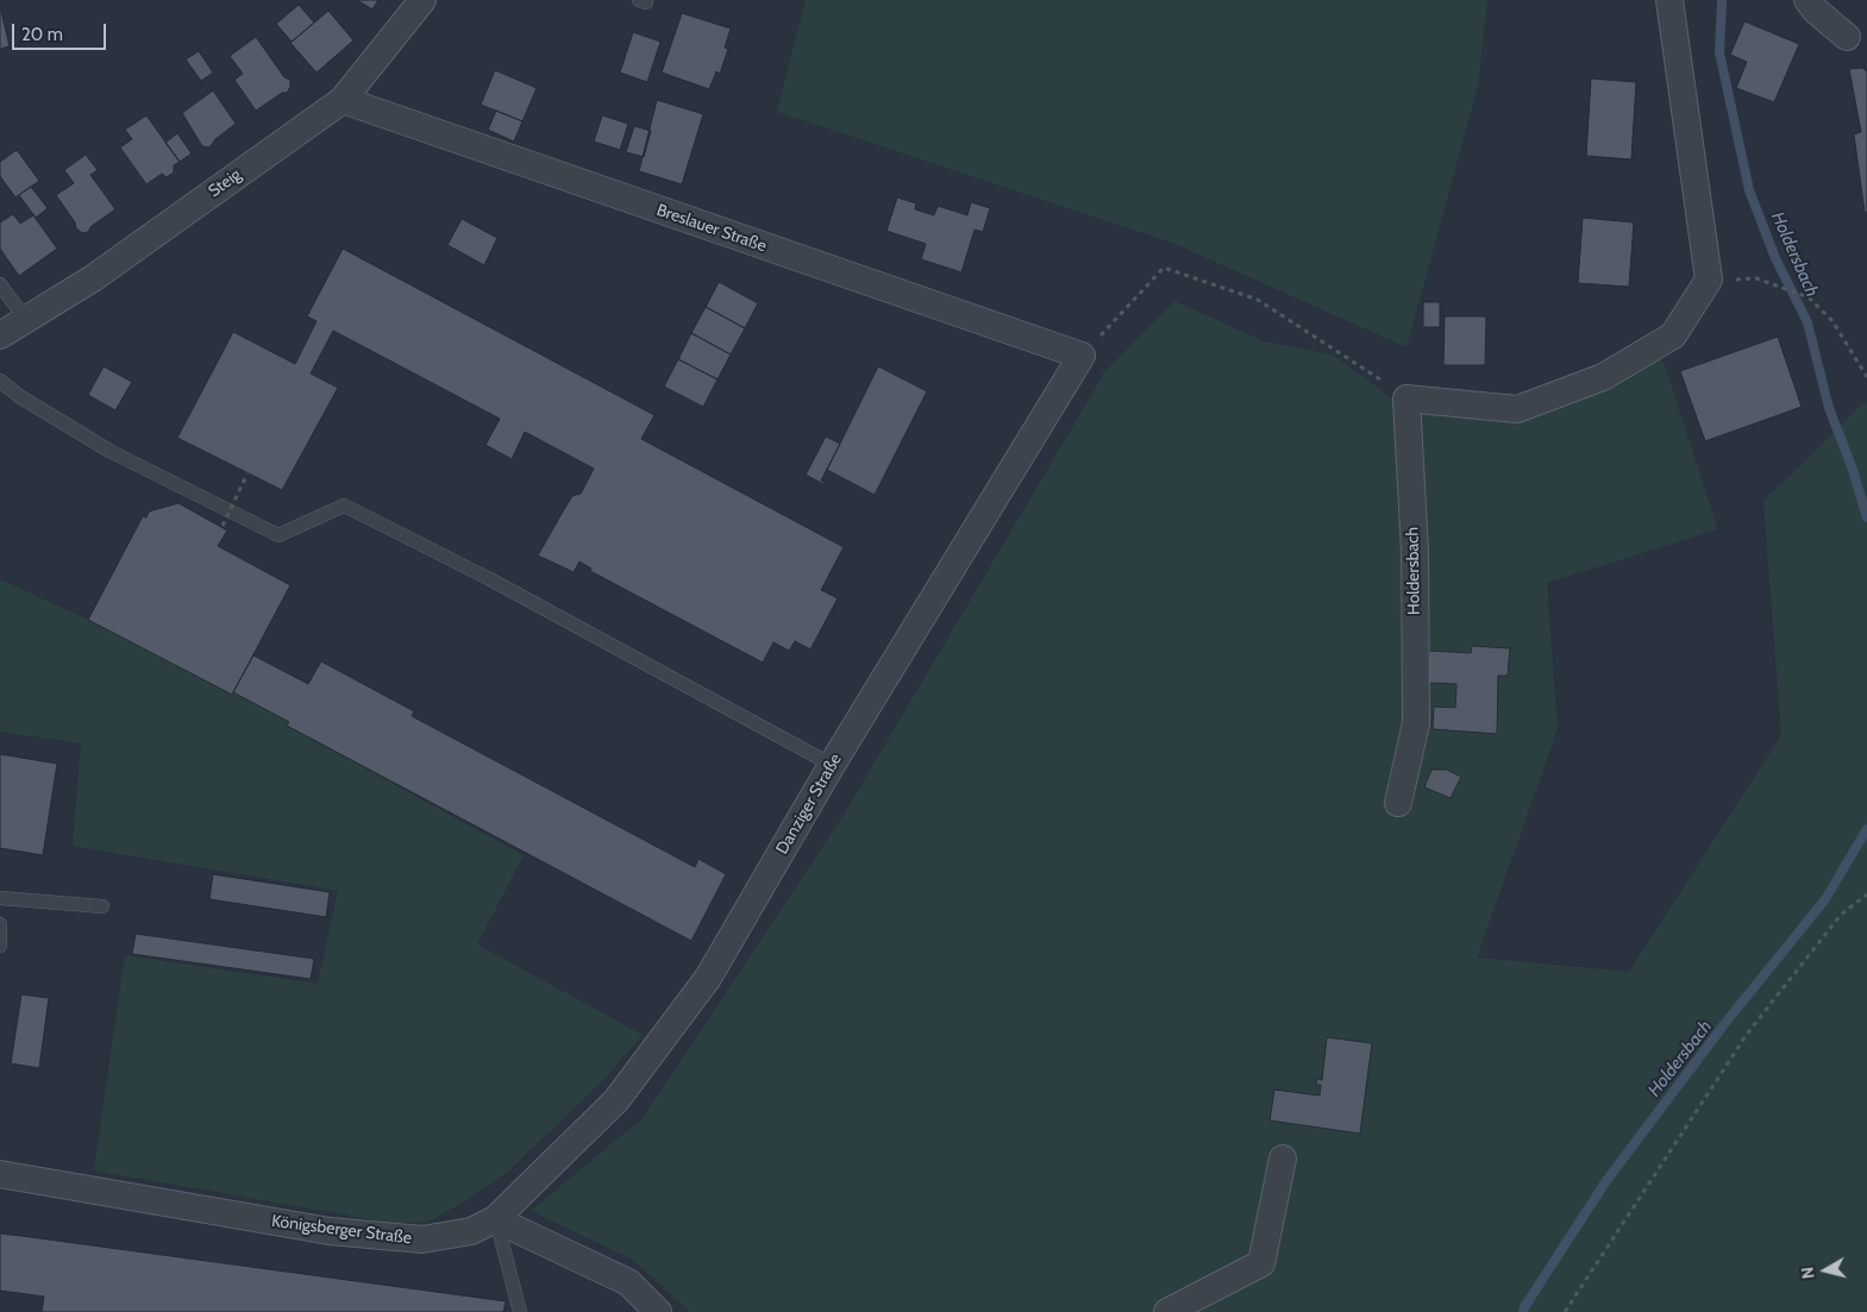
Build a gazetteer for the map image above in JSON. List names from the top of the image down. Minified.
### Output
{"streets":{"street":["Steig","Breslauer Straße","Holdersbach","Danziger Straße","Königsberger Straße"]},"crossings":[["Steig","Breslauer Straße"],["Breslauer Straße","Danziger Straße"],["Danziger Straße","Königsberger Straße"]],"water":["Holdersbach"],"scale_bar":"20 m","north":"left"}
